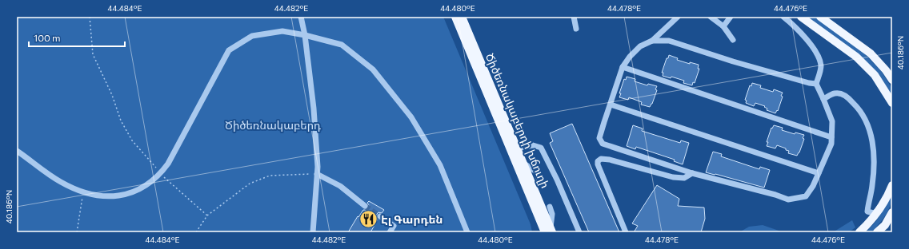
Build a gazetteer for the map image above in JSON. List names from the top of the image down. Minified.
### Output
{"streets":{"main road":["Ծիծեռնակաբերդի խճուղի"]},"parks":["Ծիծեռնակաբերդ"],"places":{"restaurant":["Էլ Գարդեն"]},"scale_bar":"100 m","coordinates":["44.484°E","44.482°E","44.480°E","44.478°E","44.476°E","40.186°N"]}
